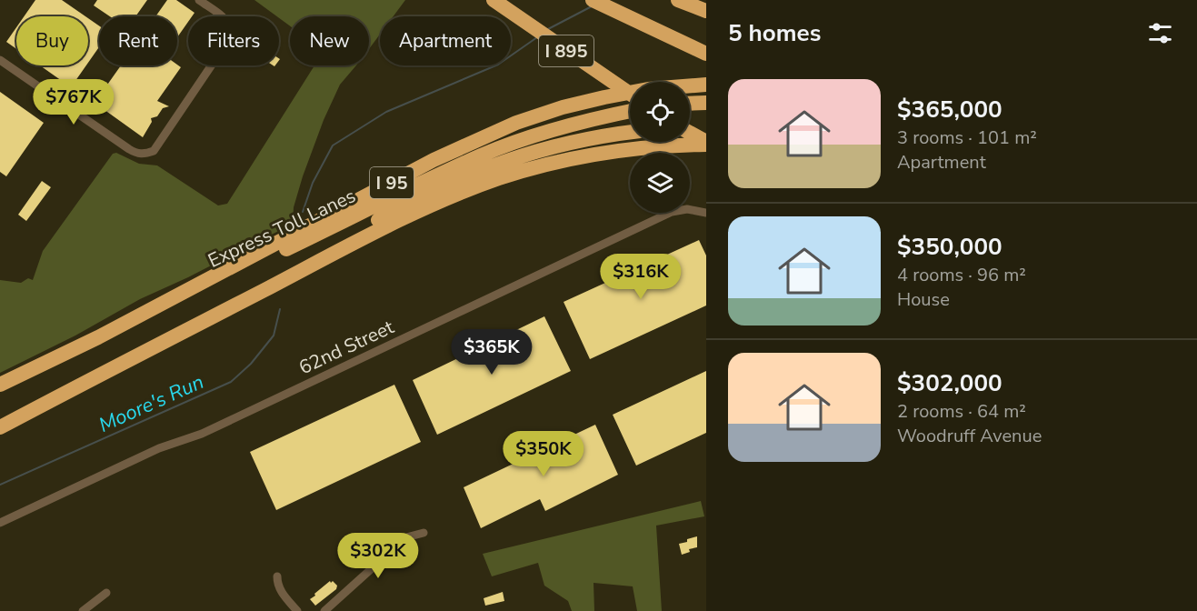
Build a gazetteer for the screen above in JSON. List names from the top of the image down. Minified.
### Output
{"streets":{"highway":["I 895","I 95","Express Toll Lanes"],"street":["62nd Street"]},"crossings":[["I 95","Express Toll Lanes"]],"water":["Moore's Run"],"page":{"heading":"5 homes","chip":["Buy","Rent","Filters","New","Apartment"],"list":[{"name":"$365,000","note":"3 rooms · 101 m² · Apartment"},{"name":"$350,000","note":"4 rooms · 96 m² · House"},{"name":"$302,000","note":"2 rooms · 64 m² · Woodruff Avenue"}],"price":["$767K","$316K","$365K","$350K","$302K"]}}
